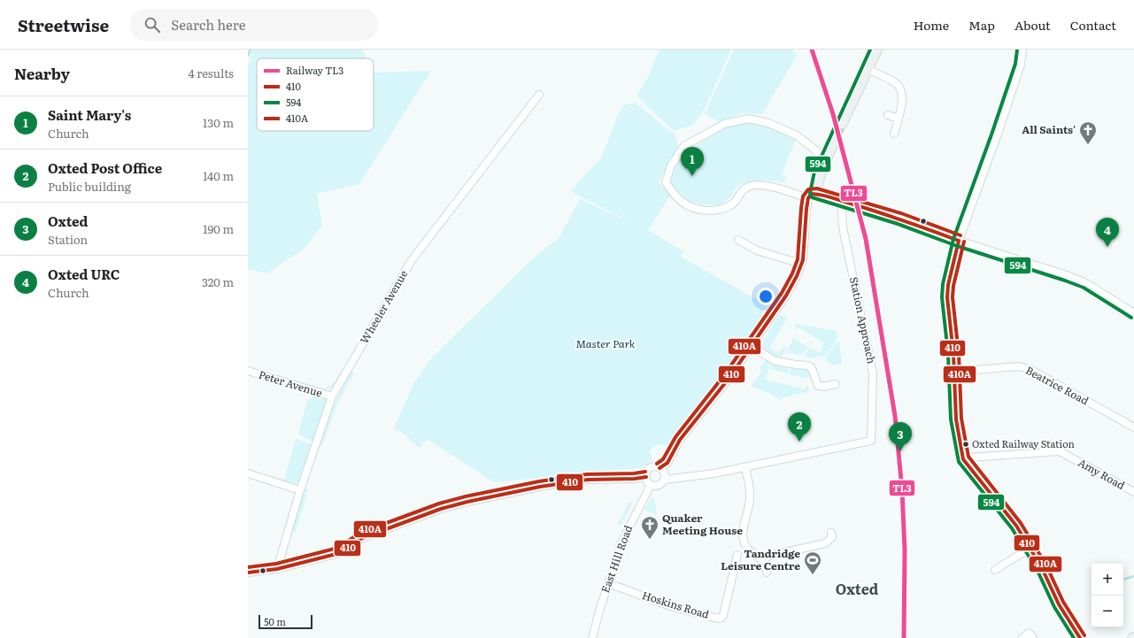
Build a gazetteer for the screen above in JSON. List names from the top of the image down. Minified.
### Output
{"streets":{"street":["Wheeler Avenue","Station Approach","Peter Avenue","Beatrice Road","Amy Road","East Hill Road","Hoskins Road"]},"crossings":[["Wheeler Avenue","Peter Avenue"],["East Hill Road","Hoskins Road"]],"districts":["Oxted"],"parks":["Master Park"],"places":{"church":["All Saints'","Quaker Meeting House"],"other":["Oxted Railway Station"],"sports":["Tandridge Leisure Centre"]},"lines":["rail line TL3","transit line 594","transit line 410A","transit line 410"],"legend":["Railway TL3","410","594","410A"],"scale_bar":"50 m","page":{"header":"Streetwise","search":"Search here","nav":["Home","Map","About","Contact"],"heading":["Nearby","4 results"],"list":[{"mark":"1","name":"Saint Mary's","note":"Church","value":"130 m"},{"mark":"2","name":"Oxted Post Office","note":"Public building","value":"140 m"},{"mark":"3","name":"Oxted","note":"Station","value":"190 m"},{"mark":"4","name":"Oxted URC","note":"Church","value":"320 m"}],"pins":["1","4","2","3"],"map_buttons":["+","−"],"scale":"50 m"}}
